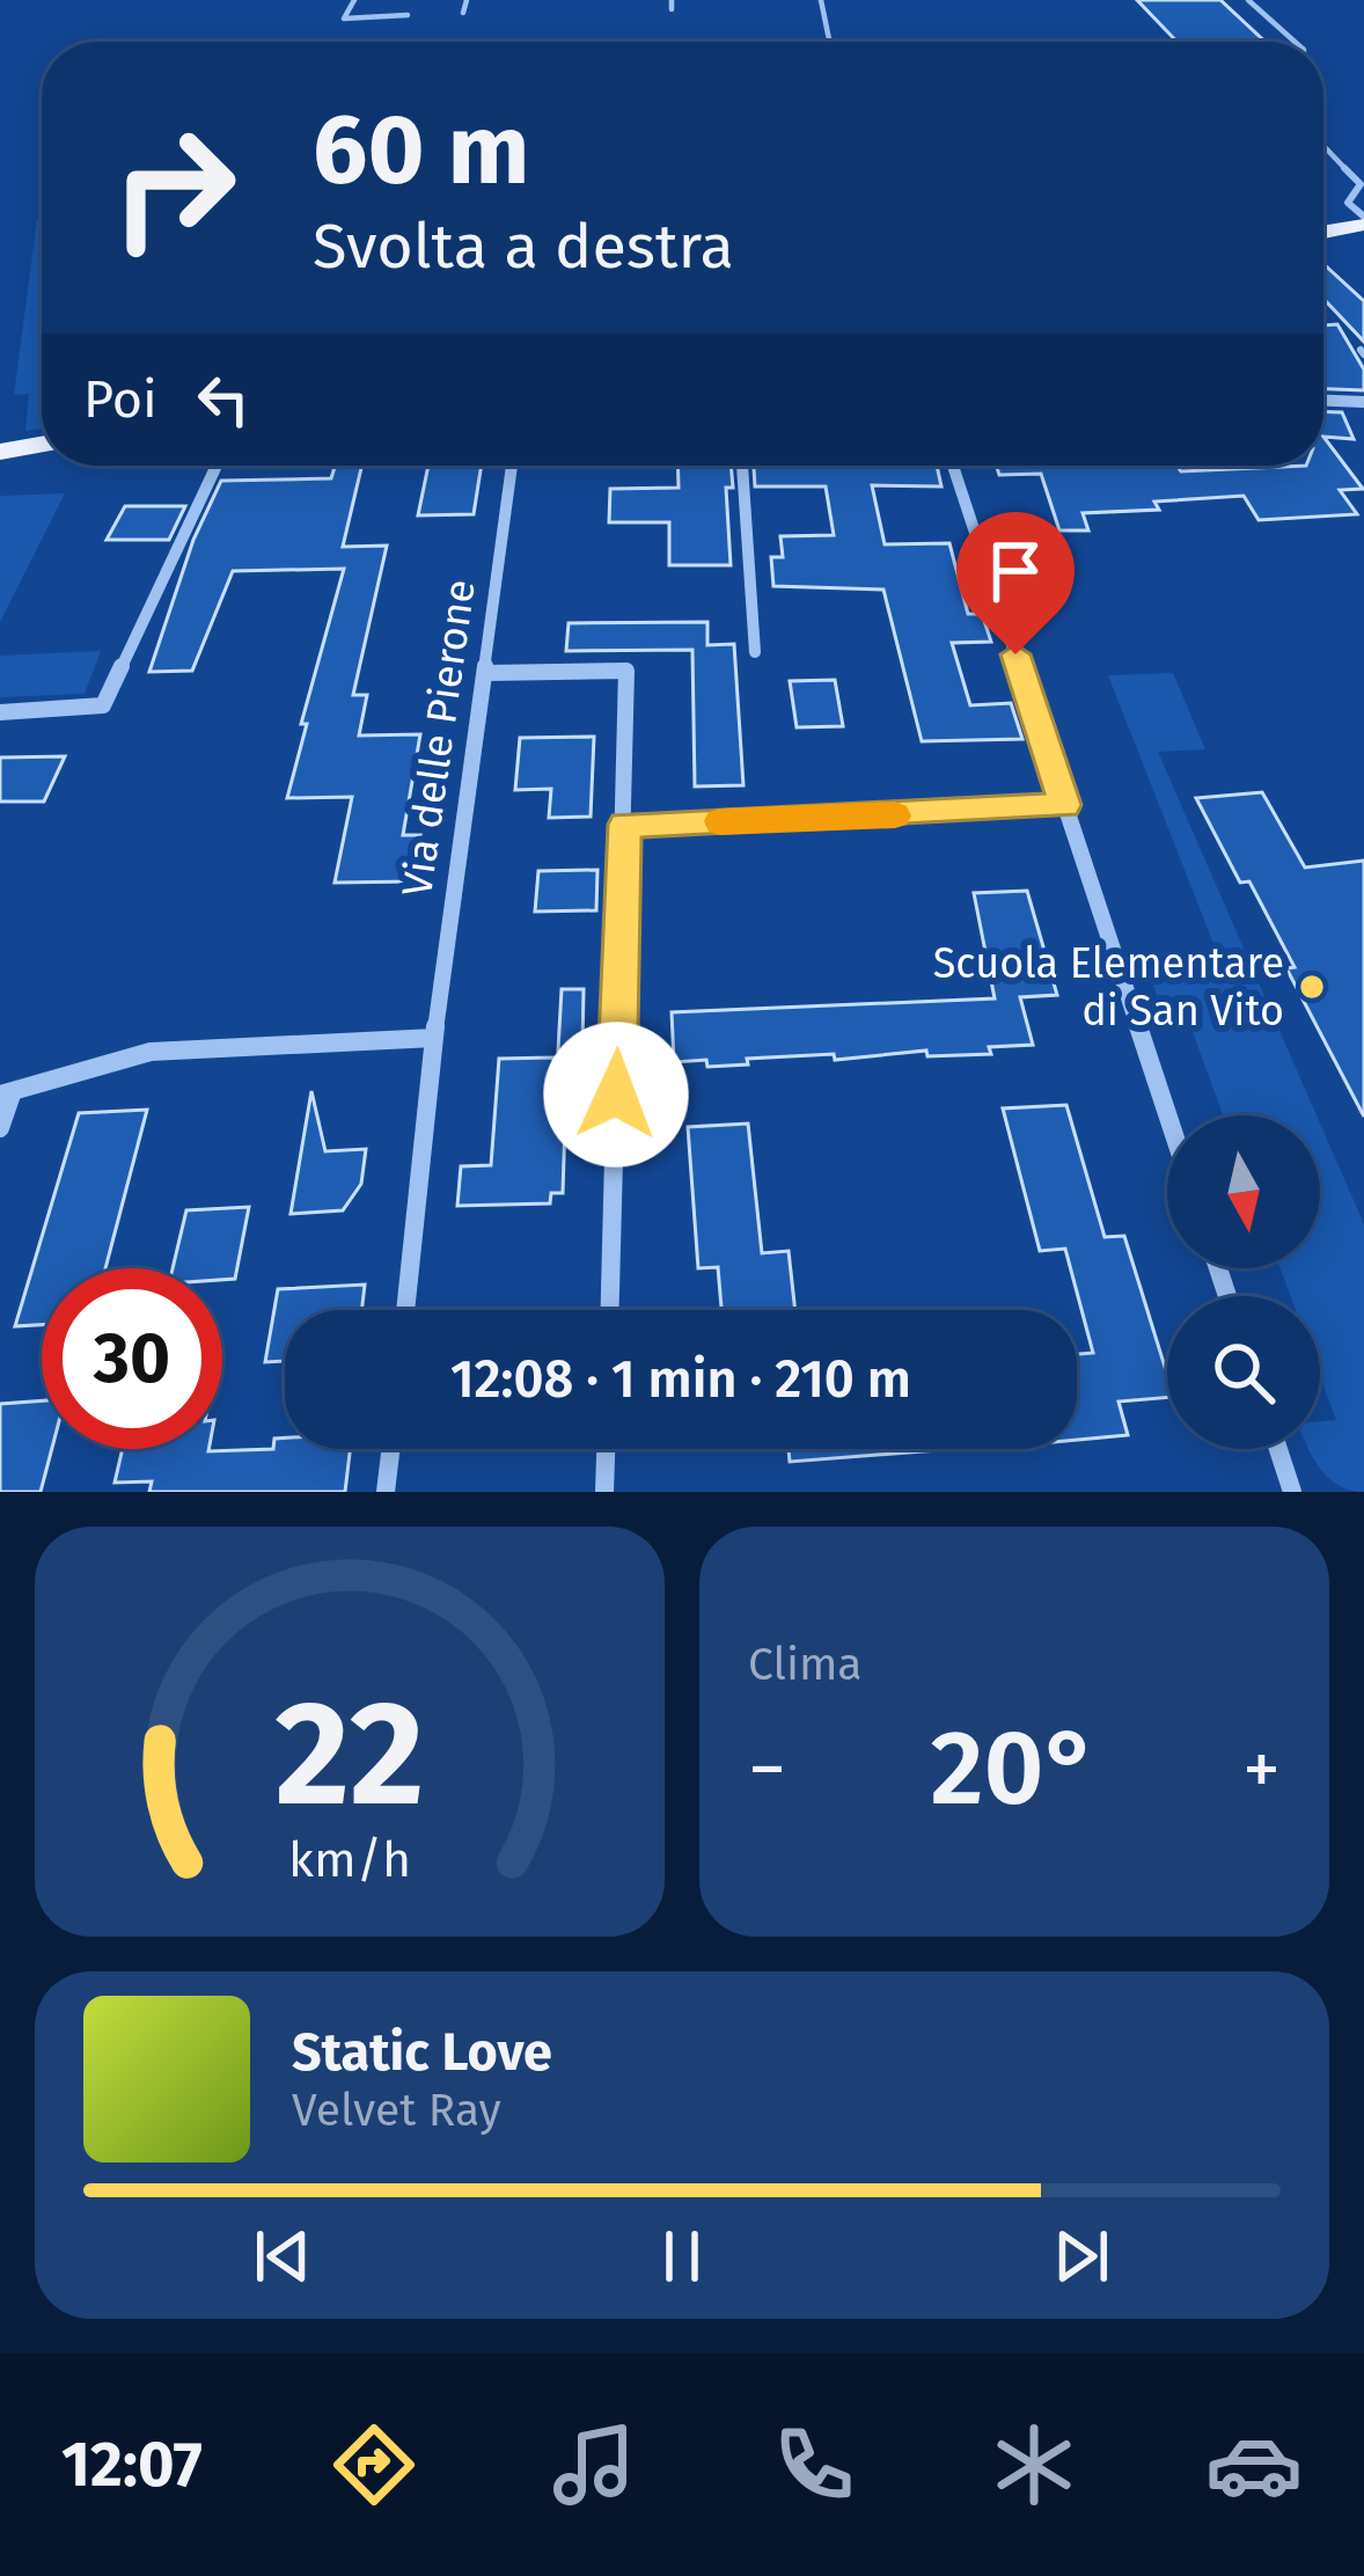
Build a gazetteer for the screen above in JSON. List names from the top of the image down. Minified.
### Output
{"streets":{"street":["Via delle Pierone"]},"places":["Scuola Elementare di San Vito"],"north":"bottom","page":{"turn":["60 m","Svolta a destra"],"then":"Poi","limit":"30","trip":"12:08 · 1 min · 210 m","tile":"Clima","heat":["−","20°","+"],"song":["Static Love","Velvet Ray"],"tabs":"12:07","gauge":["22","km/h"]}}
